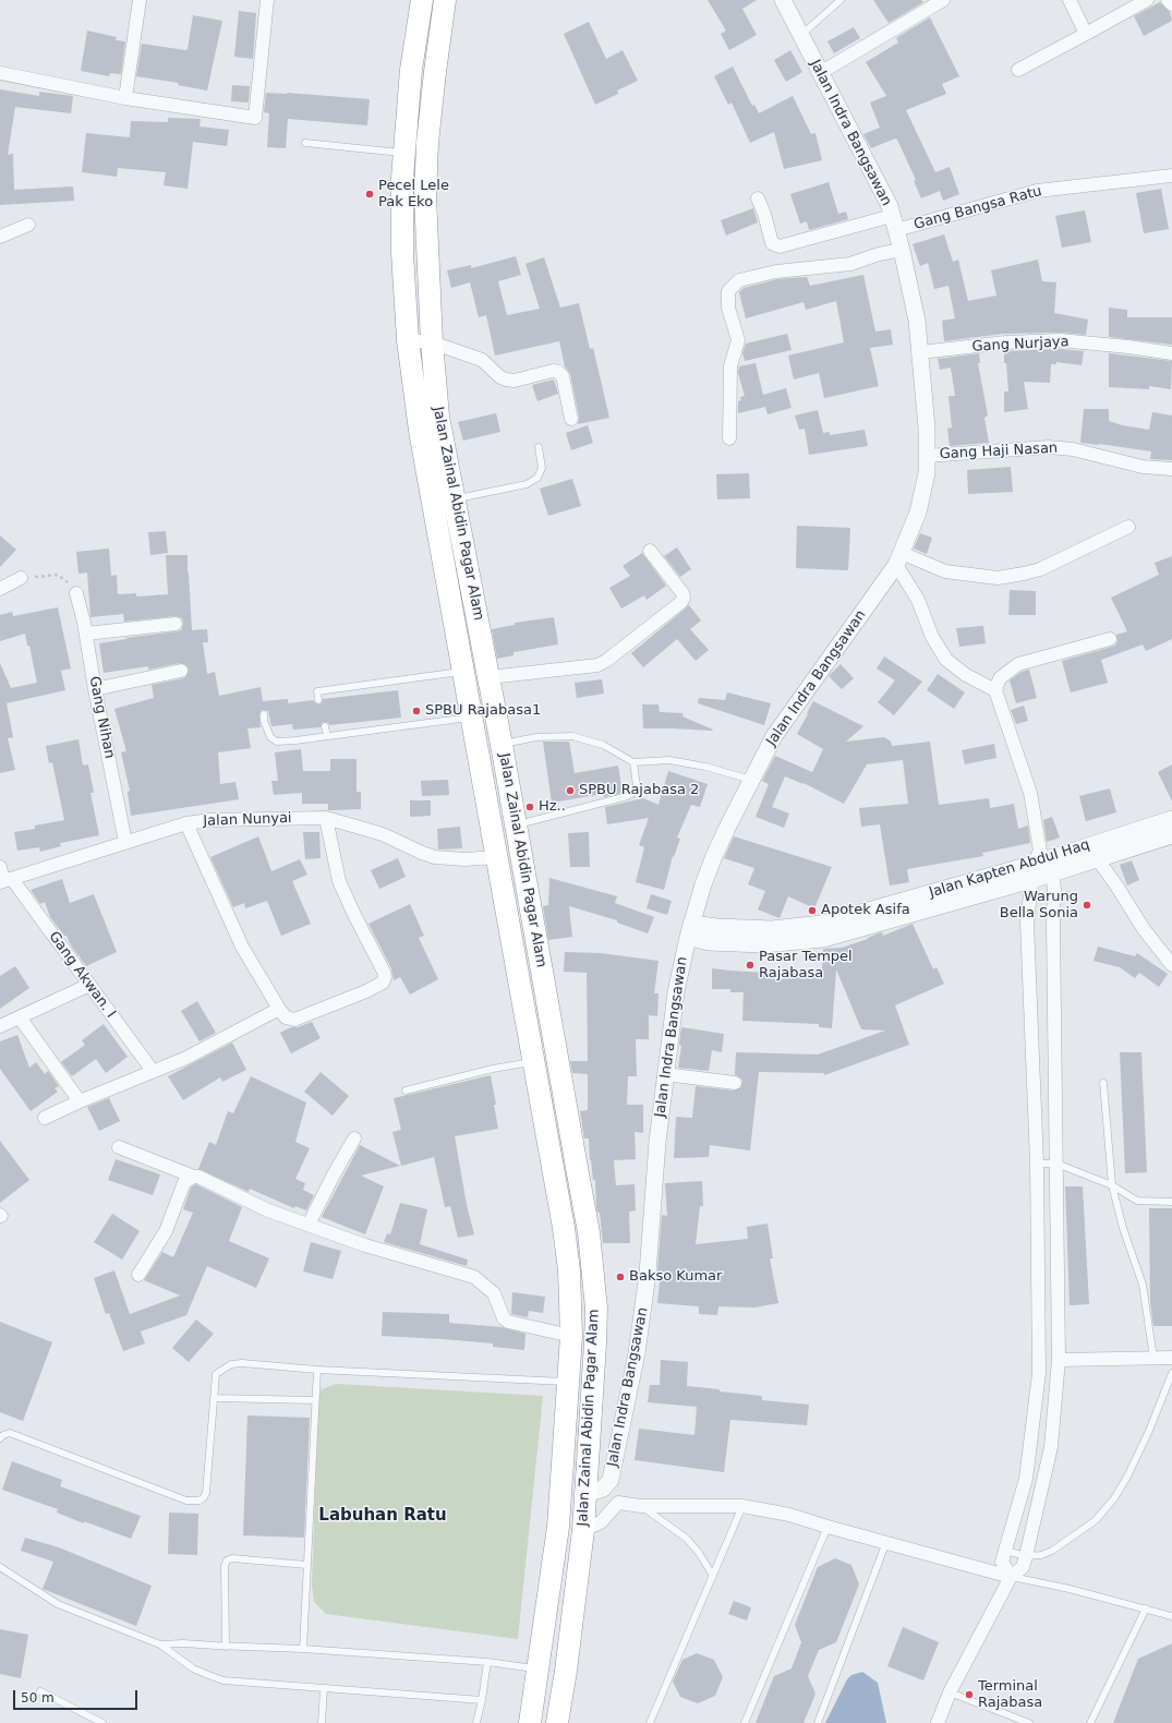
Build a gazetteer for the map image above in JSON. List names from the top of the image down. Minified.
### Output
{"streets":{"highway":["Jalan Zainal Abidin Pagar Alam"],"street":["Jalan Indra Bangsawan","Gang Bangsa Ratu","Gang Nurjaya","Gang Haji Nasan","Gang Nihan","Jalan Nunyai","Jalan Kapten Abdul Haq","Gang Akwan. I"]},"crossings":[["Jalan Indra Bangsawan","Gang Bangsa Ratu"],["Jalan Indra Bangsawan","Gang Nurjaya"],["Jalan Indra Bangsawan","Gang Haji Nasan"],["Jalan Indra Bangsawan","Jalan Zainal Abidin Pagar Alam"],["Jalan Indra Bangsawan","Jalan Kapten Abdul Haq"],["Jalan Zainal Abidin Pagar Alam","Jalan Nunyai"],["Gang Nihan","Jalan Nunyai"],["Jalan Nunyai","Gang Akwan. I"]],"districts":["Labuhan Ratu"],"places":["Pecel Lele Pak Eko","SPBU Rajabasa1","SPBU Rajabasa 2","Hz..","Warung Bella Sonia","Apotek Asifa","Pasar Tempel Rajabasa","Bakso Kumar","Terminal Rajabasa"],"scale_bar":"50 m"}
